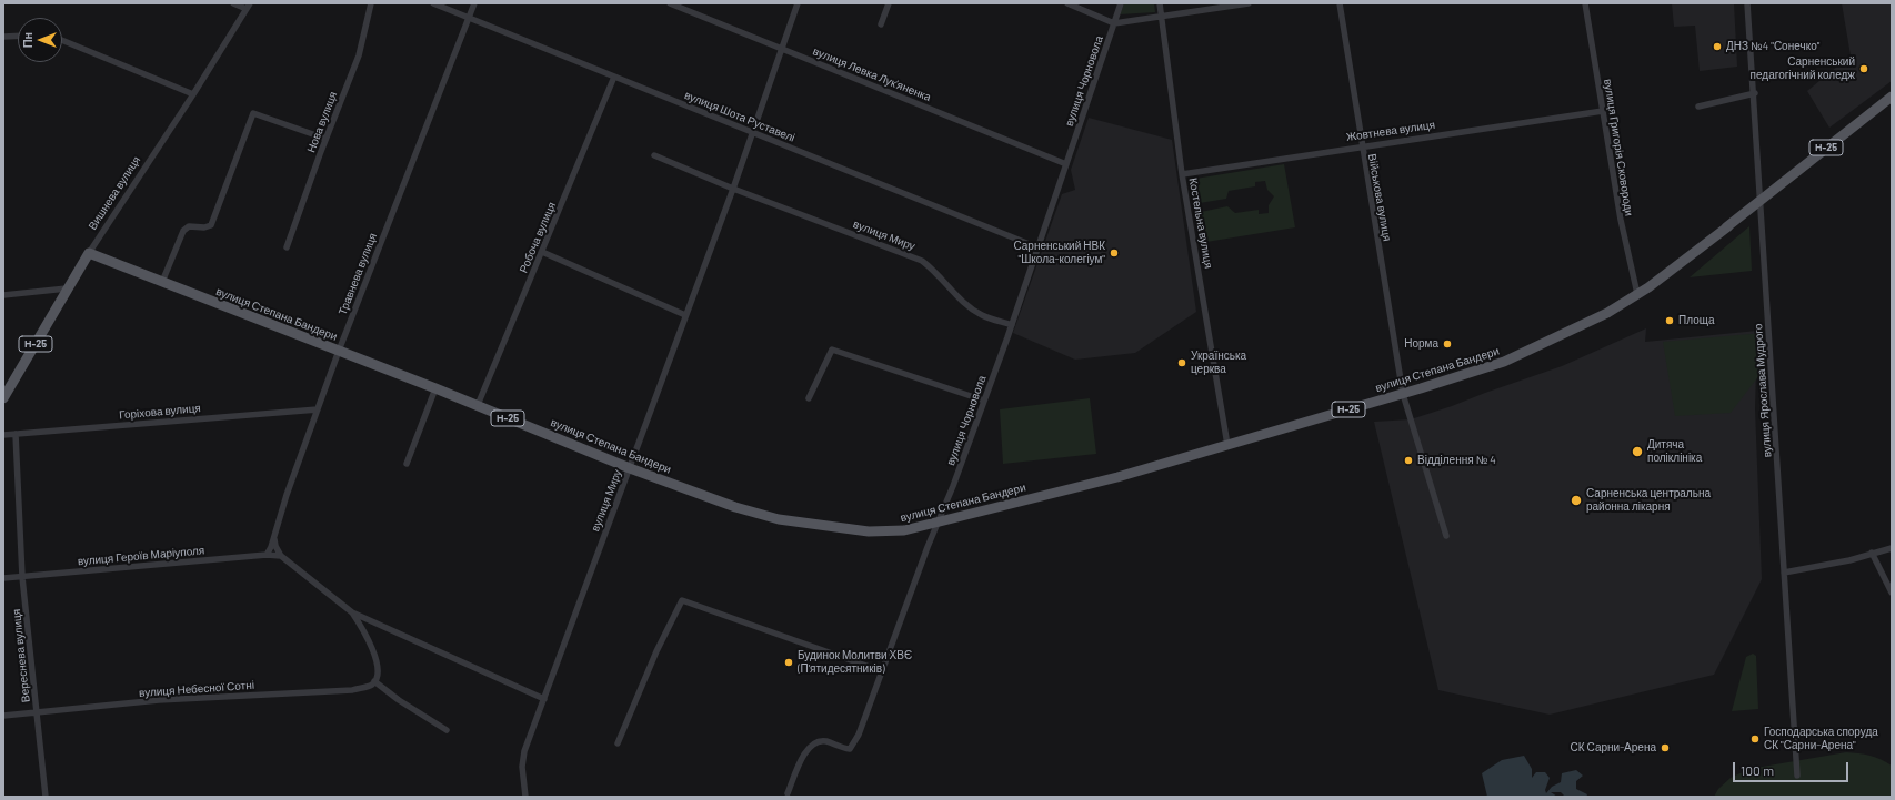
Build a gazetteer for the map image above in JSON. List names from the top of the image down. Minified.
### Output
{"streets":{"main road":["Н-25","Вишнева вулиця","вулиця Степана Бандери"],"street":["вулиця Левка Лукʼяненка","вулиця Чорновола","вулиця Шота Руставелі","Нова вулиця","Жовтнева вулиця","вулиця Григорія Сковороди","Військова вулиця","Костельна вулиця","вулиця Миру","Робоча вулиця","Травнева вулиця","вулиця Ярослава Мудрого","Горіхова вулиця","вулиця Героїв Маріуполя","Вереснева вулиця","вулиця Небесної Сотні"]},"crossings":[["вулиця Левка Лукʼяненка","вулиця Чорновола"],["вулиця Левка Лукʼяненка","вулиця Миру"],["вулиця Чорновола","вулиця Шота Руставелі"],["вулиця Чорновола","вулиця Миру"],["вулиця Чорновола","вулиця Степана Бандери"],["вулиця Шота Руставелі","вулиця Миру"],["вулиця Шота Руставелі","Робоча вулиця"],["вулиця Шота Руставелі","Травнева вулиця"],["Жовтнева вулиця","вулиця Григорія Сковороди"],["Жовтнева вулиця","Військова вулиця"],["Жовтнева вулиця","Костельна вулиця"],["вулиця Григорія Сковороди","вулиця Степана Бандери"],["Вишнева вулиця","вулиця Степана Бандери"],["Військова вулиця","вулиця Степана Бандери"],["Костельна вулиця","вулиця Степана Бандери"],["вулиця Миру","вулиця Степана Бандери"],["Робоча вулиця","вулиця Степана Бандери"],["Травнева вулиця","вулиця Степана Бандери"],["Травнева вулиця","Горіхова вулиця"],["Травнева вулиця","вулиця Героїв Маріуполя"],["вулиця Степана Бандери","вулиця Ярослава Мудрого"],["Горіхова вулиця","Вереснева вулиця"],["вулиця Героїв Маріуполя","Вереснева вулиця"],["Вереснева вулиця","вулиця Небесної Сотні"]],"places":["ДНЗ №4 \"Сонечко\"","Сарненський педагогічний коледж","Сарненський НВК \"Школа-колегіум\"","Площа","Норма","Українська церква","Дитяча поліклініка","Відділення № 4","Сарненська центральна районна лікарня","Будинок Молитви ХВЄ (П'ятидесятників)","Господарська споруда СК \"Сарни-Арена\"","СК Сарни-Арена"],"scale_bar":"100 m","north":"left"}
